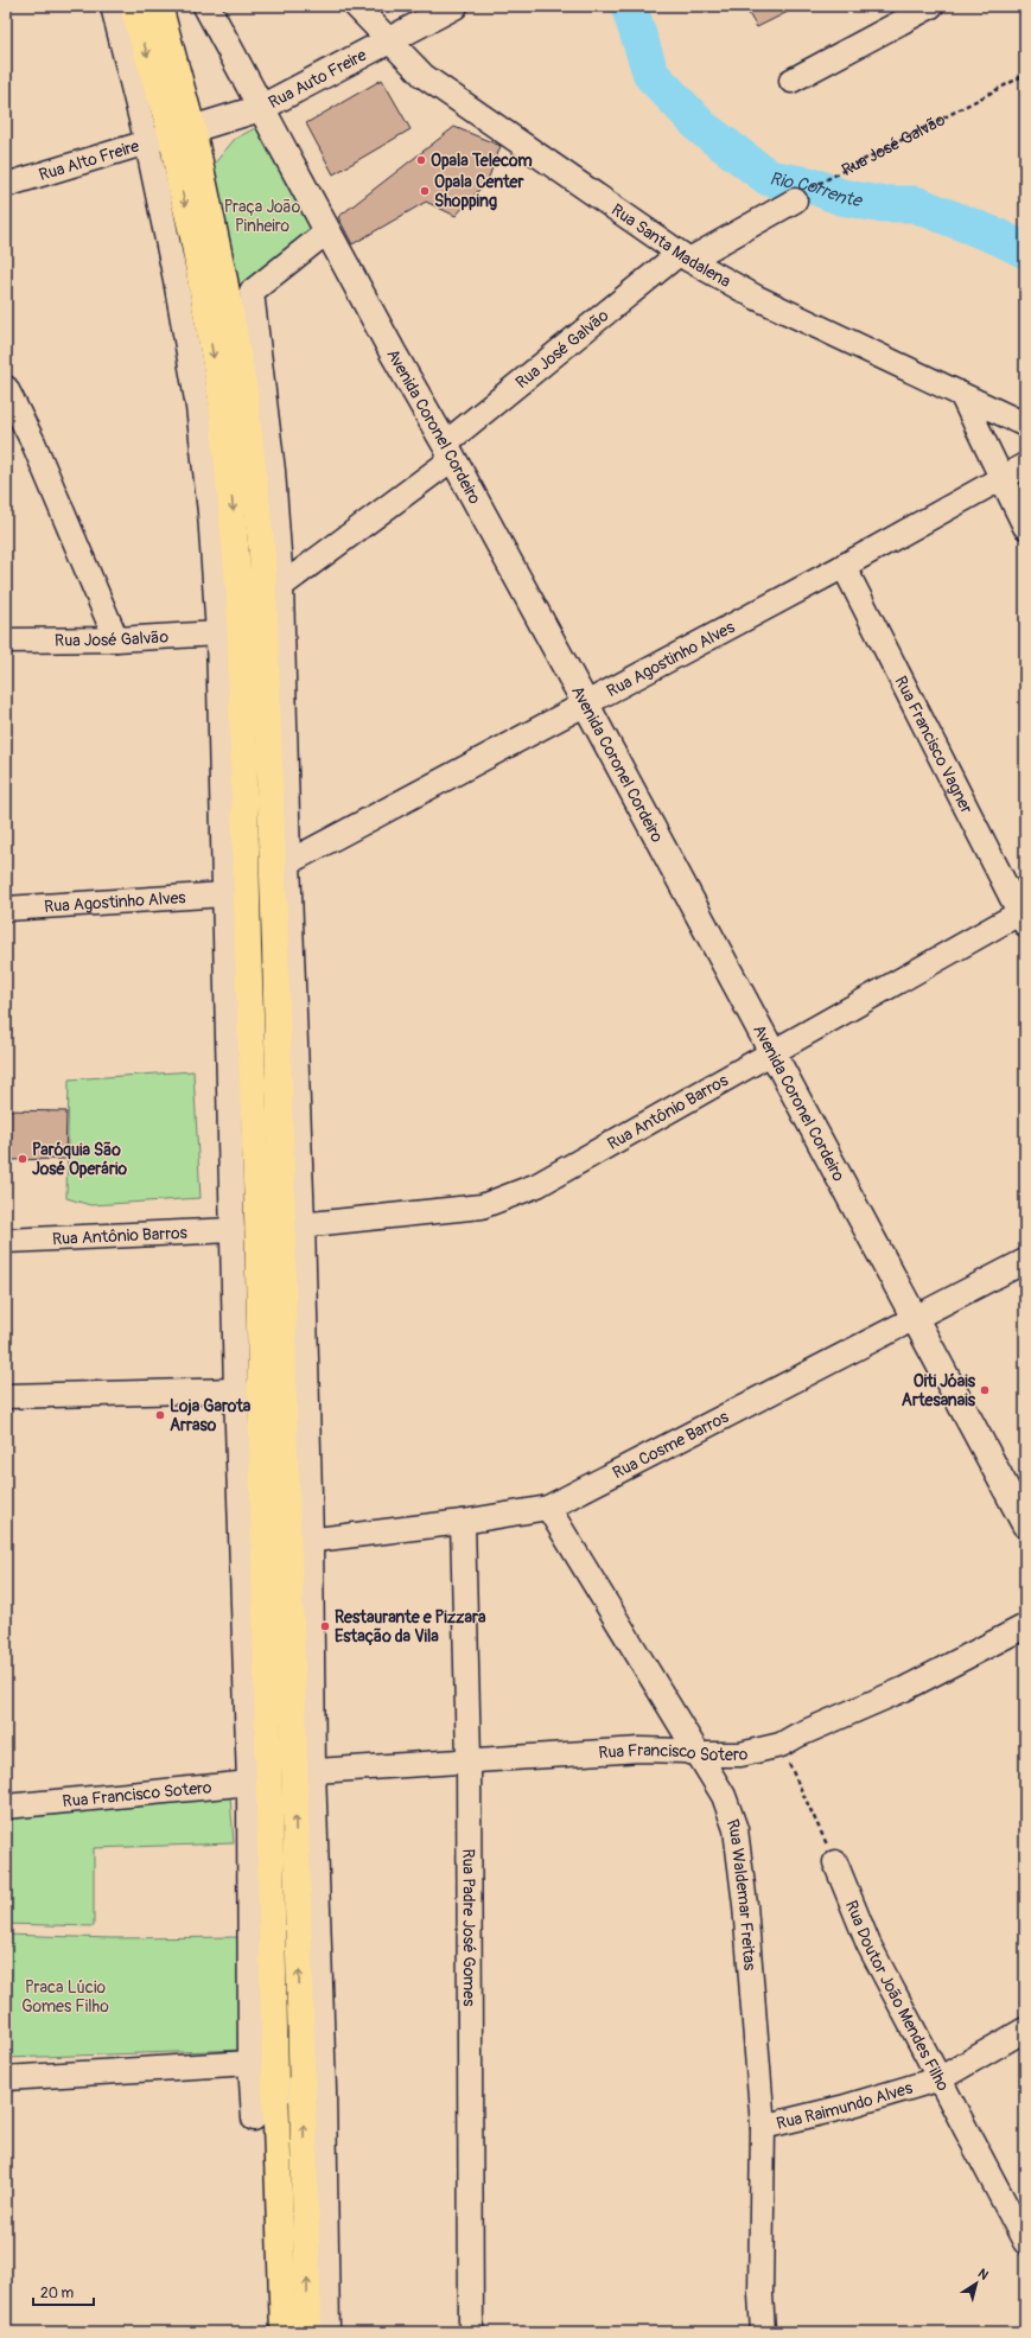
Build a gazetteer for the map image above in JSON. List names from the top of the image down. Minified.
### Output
{"streets":{"street":["Rua Auto Freire","Rua José Galvão","Rua Alto Freire","Rua Santa Madalena","Avenida Coronel Cordeiro","Rua Agostinho Alves","Rua Francisco Vagner","Rua Antônio Barros","Rua Cosme Barros","Rua Francisco Sotero","Rua Waldemar Freitas","Rua Padre José Gomes","Rua Doutor João Mendes Filho","Rua Raimundo Alves"]},"crossings":[["Rua Auto Freire","Rua Alto Freire"],["Rua Auto Freire","Rua Santa Madalena"],["Rua Auto Freire","Avenida Coronel Cordeiro"],["Rua José Galvão","Rua Santa Madalena"],["Rua José Galvão","Avenida Coronel Cordeiro"],["Avenida Coronel Cordeiro","Rua Agostinho Alves"],["Avenida Coronel Cordeiro","Rua Antônio Barros"],["Avenida Coronel Cordeiro","Rua Cosme Barros"],["Rua Agostinho Alves","Rua Francisco Vagner"],["Rua Francisco Vagner","Rua Antônio Barros"],["Rua Cosme Barros","Rua Waldemar Freitas"],["Rua Cosme Barros","Rua Padre José Gomes"],["Rua Francisco Sotero","Rua Waldemar Freitas"],["Rua Francisco Sotero","Rua Padre José Gomes"],["Rua Waldemar Freitas","Rua Raimundo Alves"],["Rua Doutor João Mendes Filho","Rua Raimundo Alves"]],"water":["Rio Corrente"],"parks":["Praça João Pinheiro","Praca Lúcio Gomes Filho"],"places":["Opala Telecom","Opala Center Shopping","Paróquia São José Operário","Oiti Jóais Artesanais","Loja Garota Arraso","Restaurante e Pizzara Estação da Vila"],"scale_bar":"20 m","north":"top right"}
